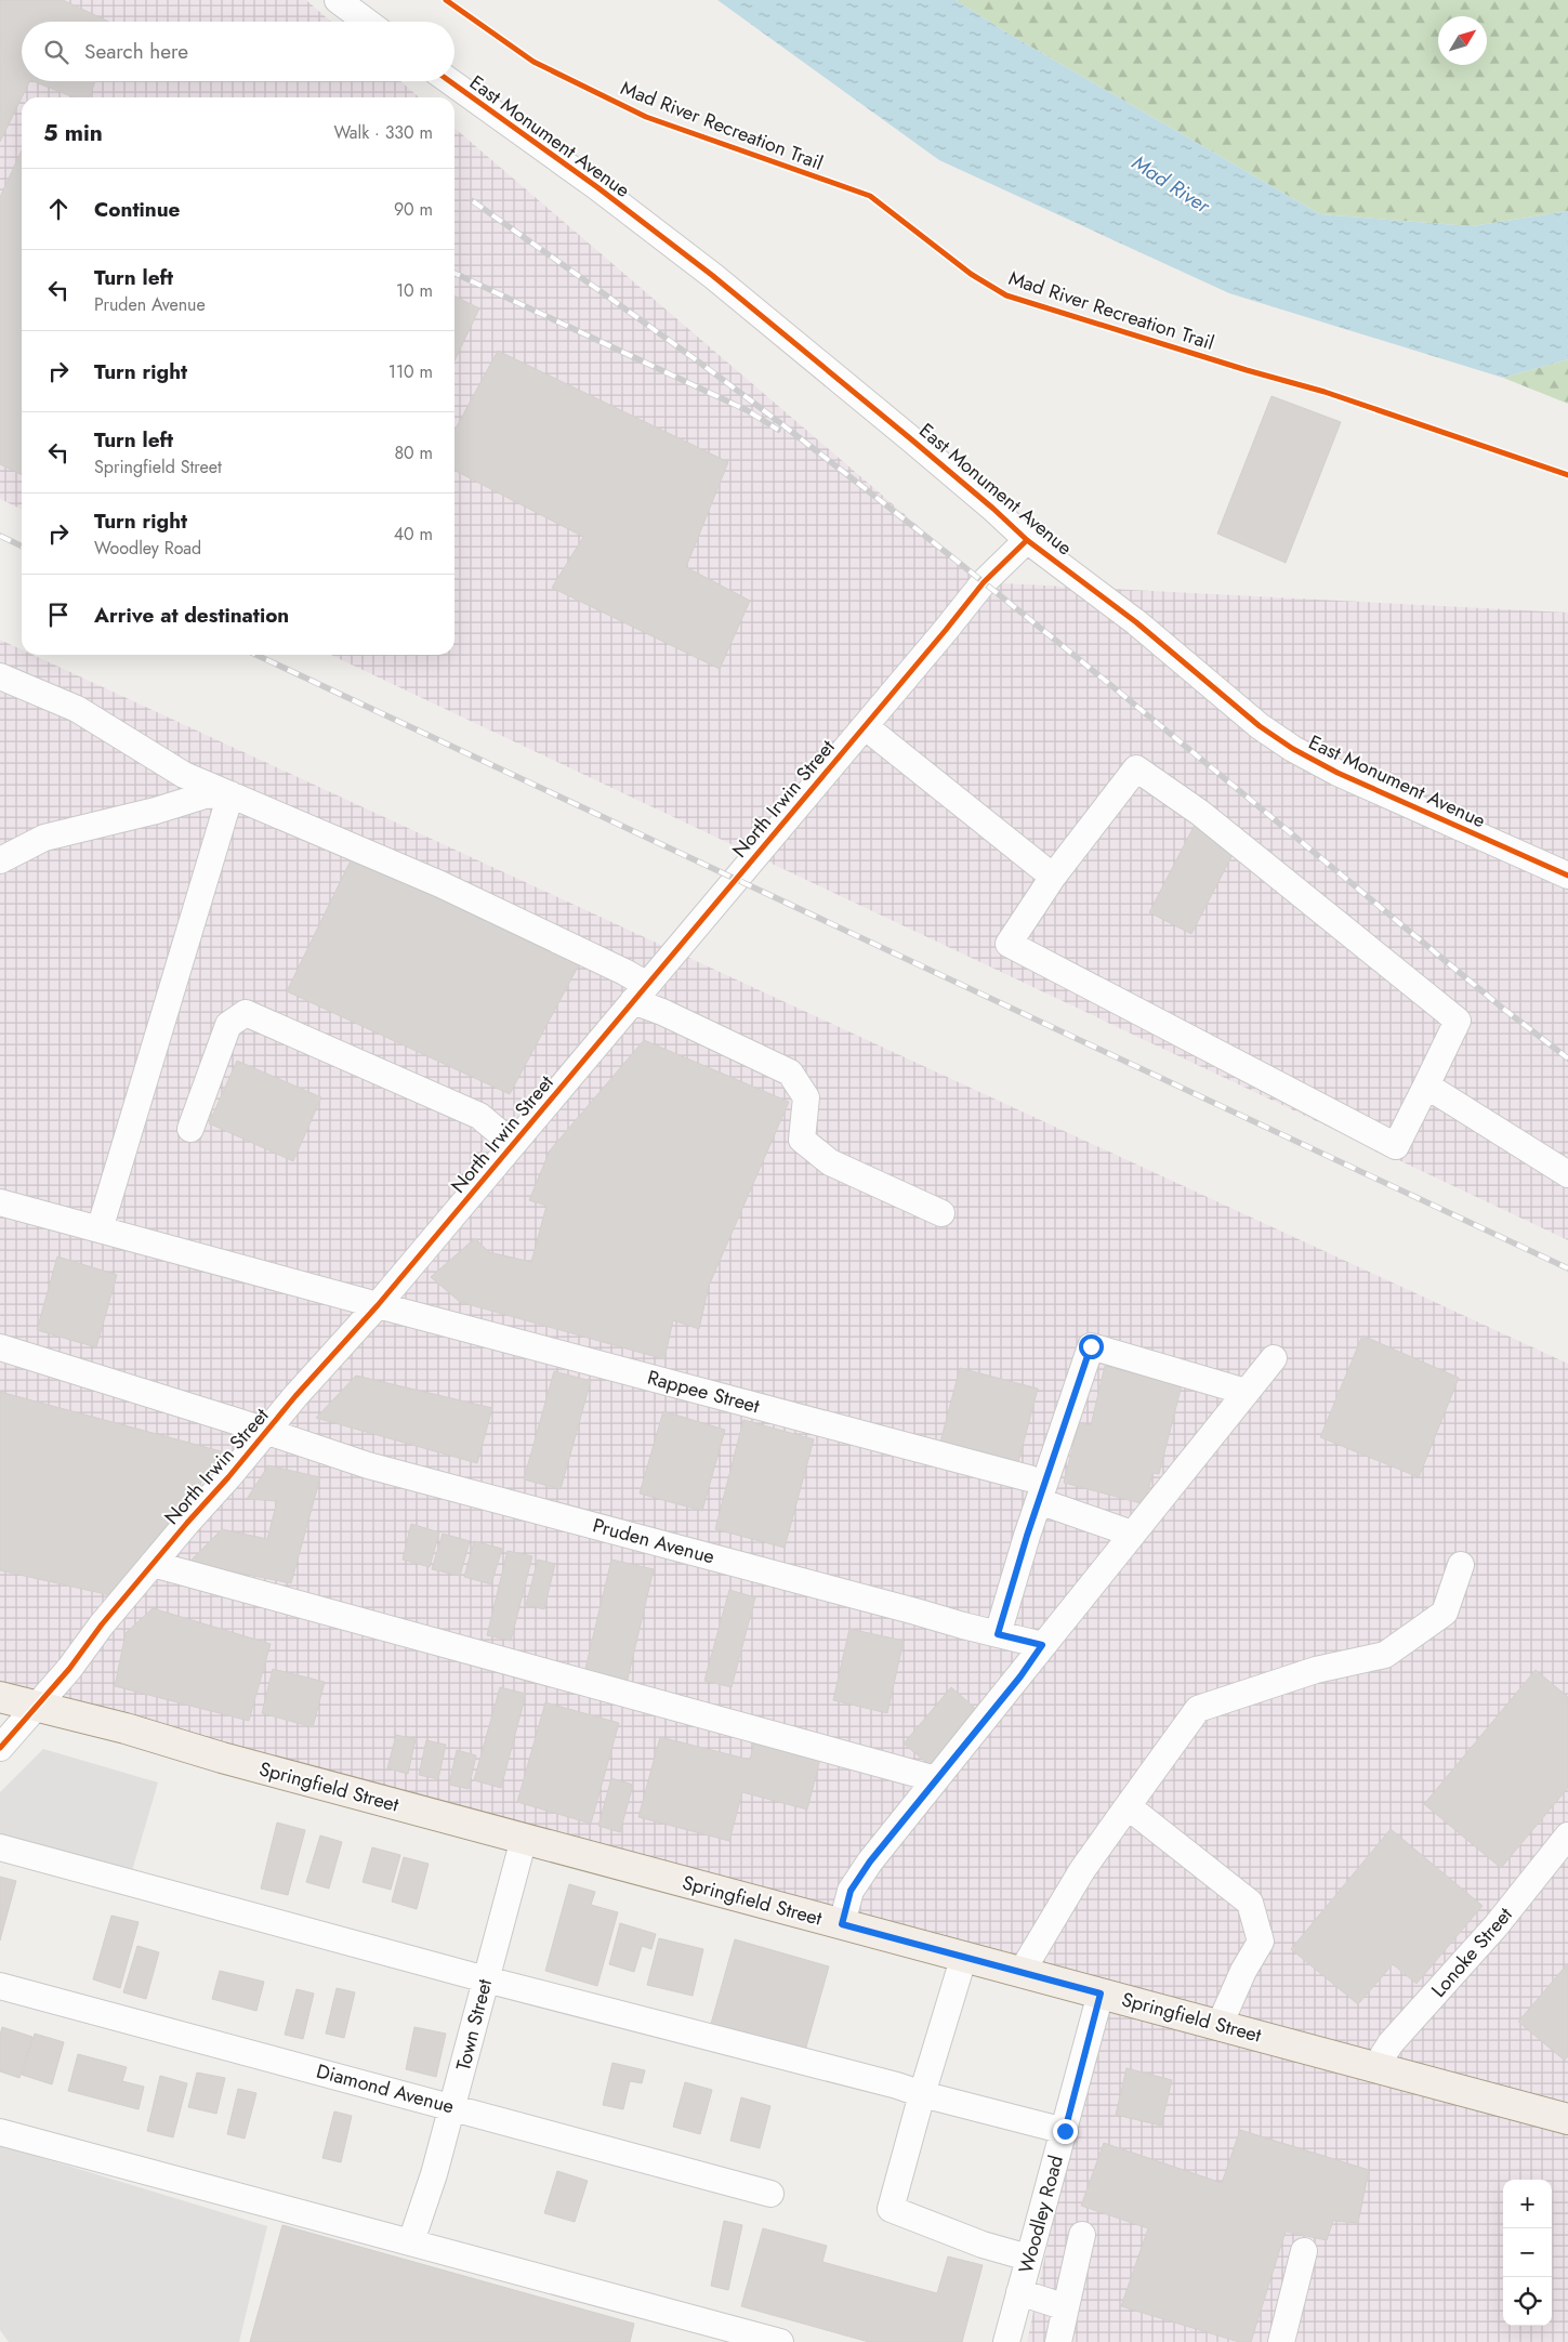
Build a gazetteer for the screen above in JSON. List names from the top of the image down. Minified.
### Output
{"streets":{"main road":["Springfield Street"],"street":["East Monument Avenue","North Irwin Street","Rappee Street","Pruden Avenue","Lonoke Street","Town Street","Diamond Avenue","Woodley Road"],"cycle path":["Mad River Recreation Trail"]},"crossings":[["East Monument Avenue","North Irwin Street"],["North Irwin Street","Rappee Street"],["North Irwin Street","Pruden Avenue"],["North Irwin Street","Springfield Street"],["Springfield Street","Lonoke Street"],["Springfield Street","Town Street"],["Springfield Street","Woodley Road"],["Town Street","Diamond Avenue"]],"water":["Mad River"],"north":"top right","page":{"search":"Search here","heading":["5 min","Walk · 330 m"],"list":[["Continue","90 m"],["Turn left","Pruden Avenue","10 m"],["Turn right","110 m"],["Turn left","Springfield Street","80 m"],["Turn right","Woodley Road","40 m"],"Arrive at destination"],"map_buttons":["+","−"]}}
